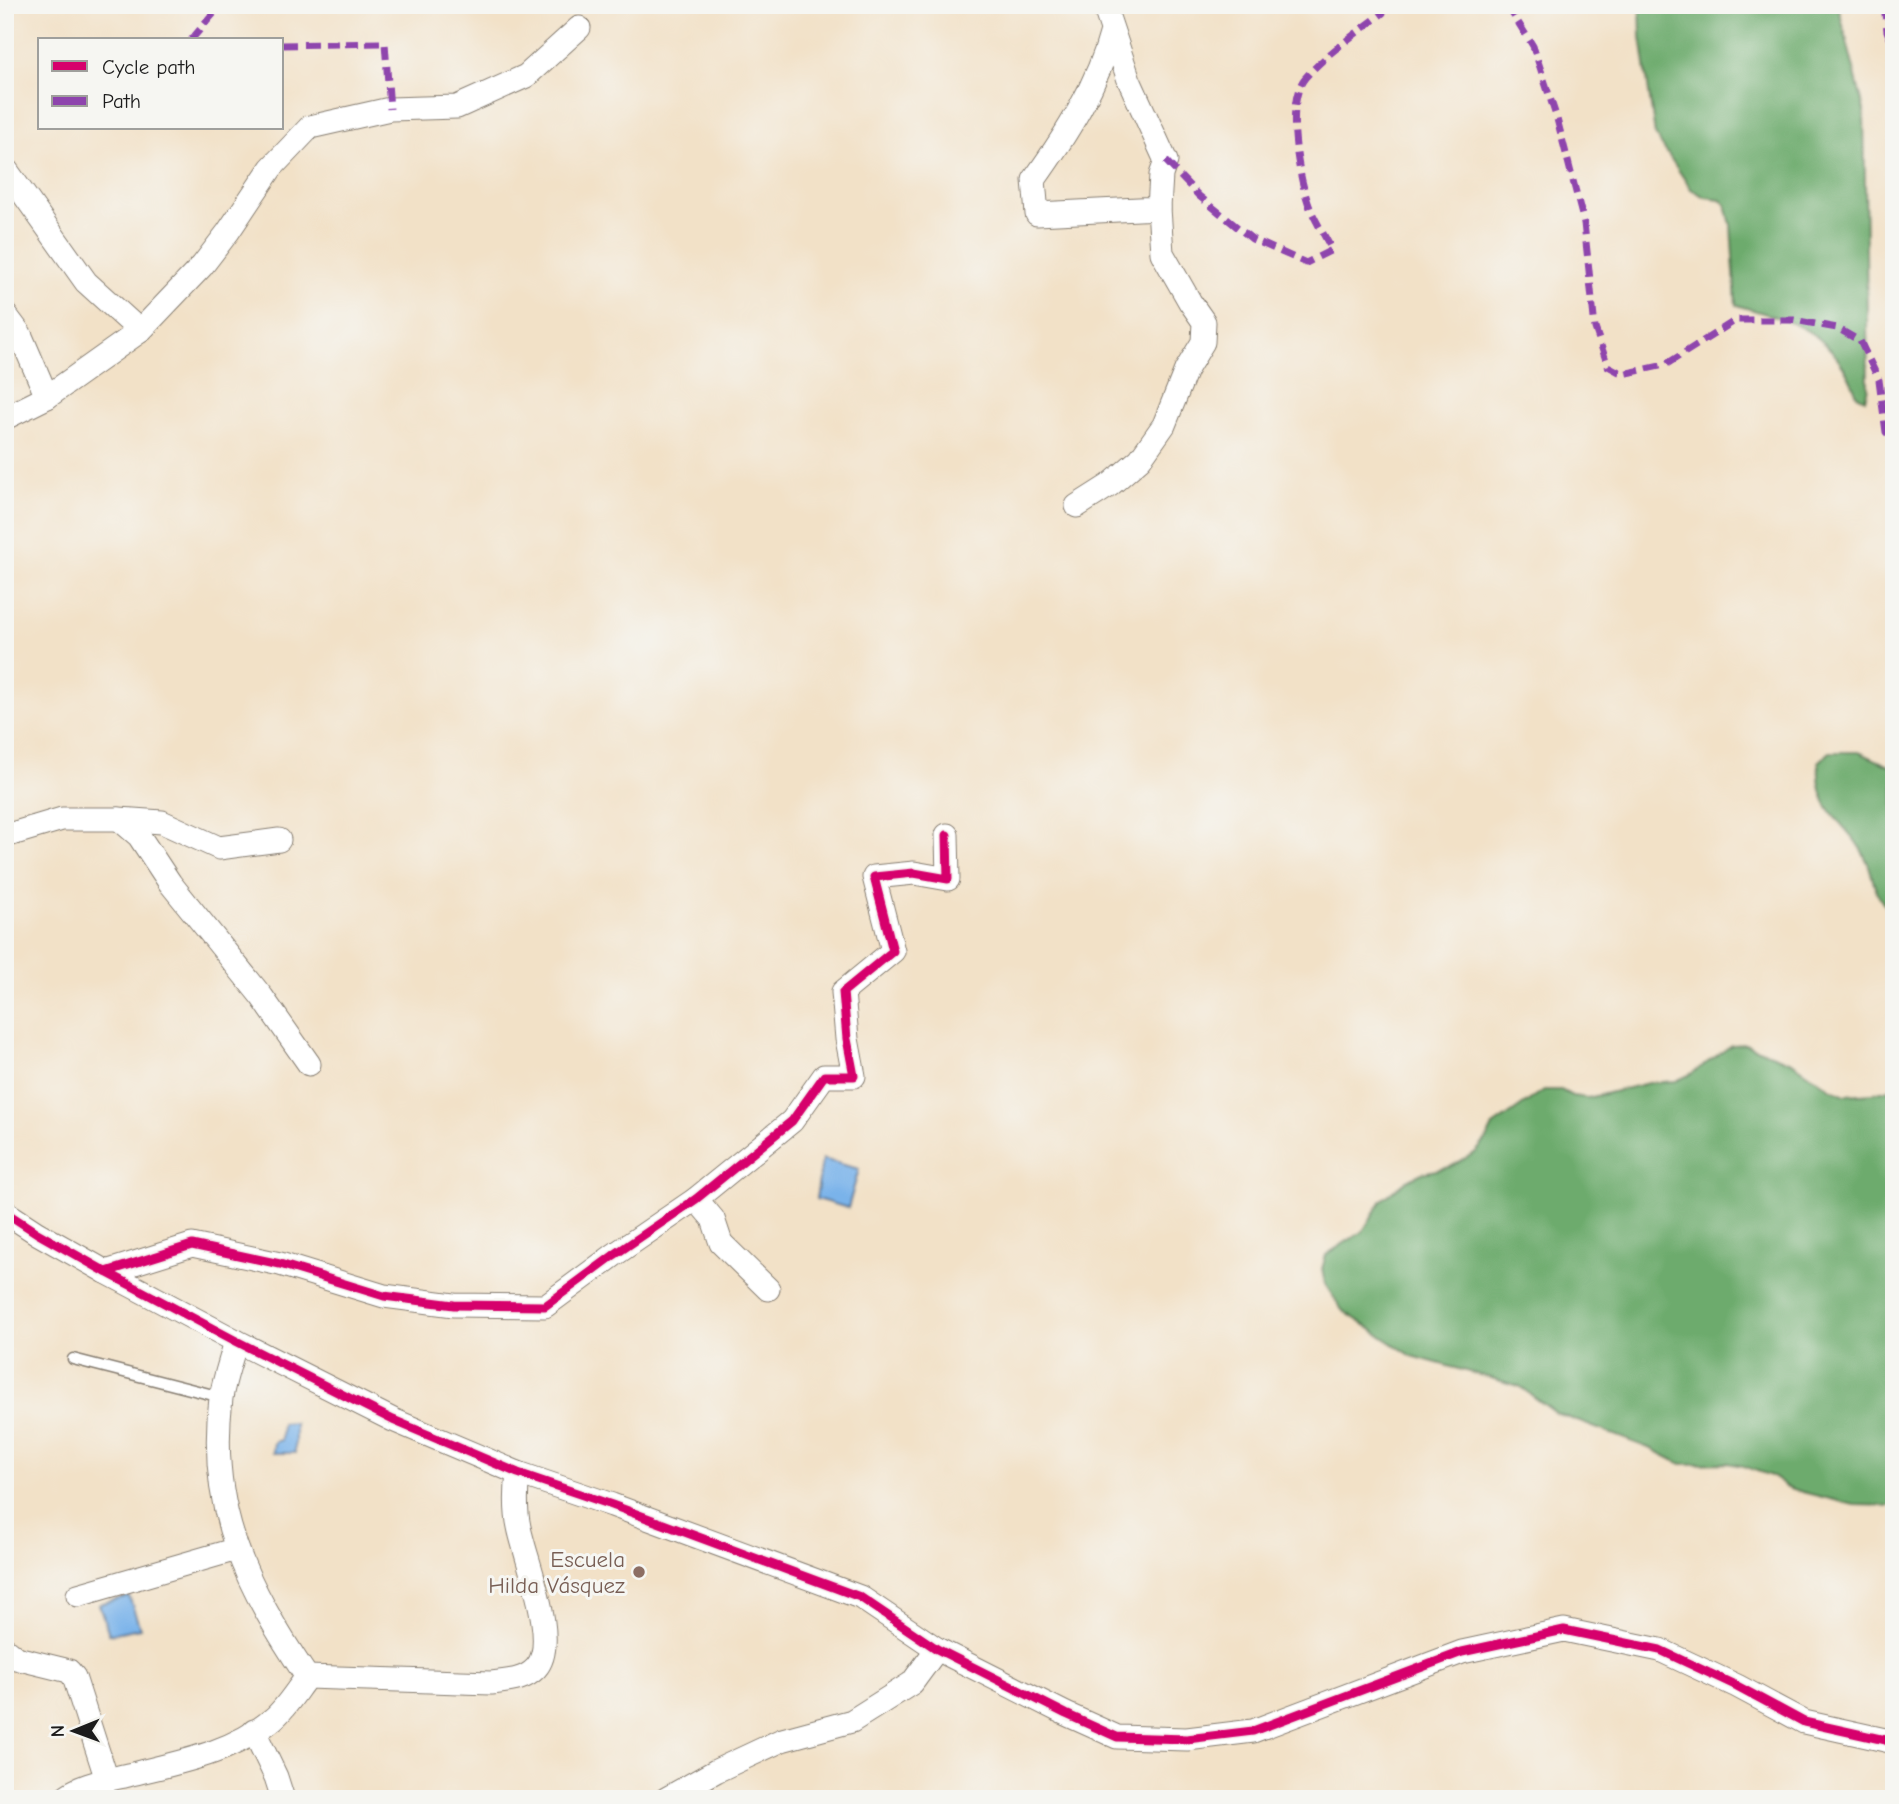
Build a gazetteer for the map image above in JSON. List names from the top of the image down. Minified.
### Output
{"places":["Escuela Hilda Vásquez"],"legend":["Cycle path","Path"],"north":"left"}
